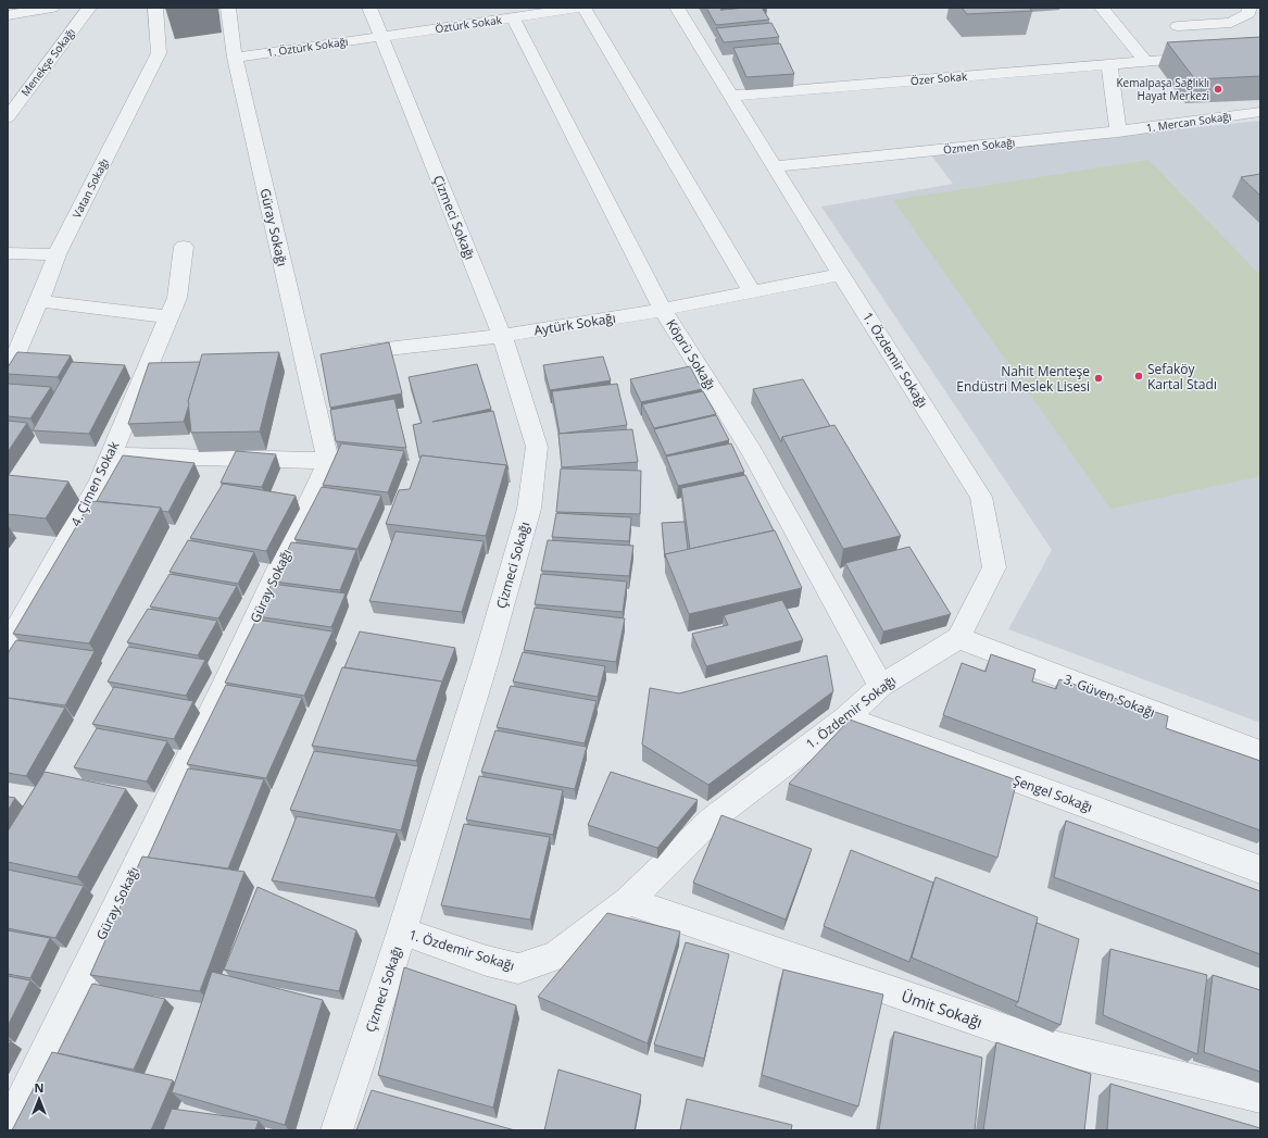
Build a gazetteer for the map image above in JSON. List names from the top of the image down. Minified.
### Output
{"streets":{"street":["Öztürk Sokak","1. Öztürk Sokağı","Menekşe Sokağı","Özer Sokak","1. Mercan Sokağı","Özmen Sokağı","Vatan Sokağı","Çizmeci Sokağı","Güray Sokağı","Aytürk Sokağı","Köprü Sokağı","1. Özdemir Sokağı","4. Çimen Sokak","3. Güven Sokağı","Şengel Sokağı","Ümit Sokağı"]},"crossings":[["Öztürk Sokak","1. Öztürk Sokağı"],["Öztürk Sokak","Çizmeci Sokağı"],["Öztürk Sokak","Köprü Sokağı"],["1. Öztürk Sokağı","Çizmeci Sokağı"],["1. Öztürk Sokağı","Güray Sokağı"],["Özer Sokak","1. Özdemir Sokağı"],["1. Mercan Sokağı","Özmen Sokağı"],["Özmen Sokağı","1. Özdemir Sokağı"],["Çizmeci Sokağı","Aytürk Sokağı"],["Çizmeci Sokağı","1. Özdemir Sokağı"],["Güray Sokağı","Aytürk Sokağı"],["Aytürk Sokağı","Köprü Sokağı"],["Aytürk Sokağı","1. Özdemir Sokağı"],["Köprü Sokağı","1. Özdemir Sokağı"],["1. Özdemir Sokağı","3. Güven Sokağı"],["1. Özdemir Sokağı","Şengel Sokağı"],["1. Özdemir Sokağı","Ümit Sokağı"]],"places":["Kemalpaşa Sağlıklı Hayat Merkezi","Sefaköy Kartal Stadı","Nahit Menteşe Endüstri Meslek Lisesi"],"north":"top"}
